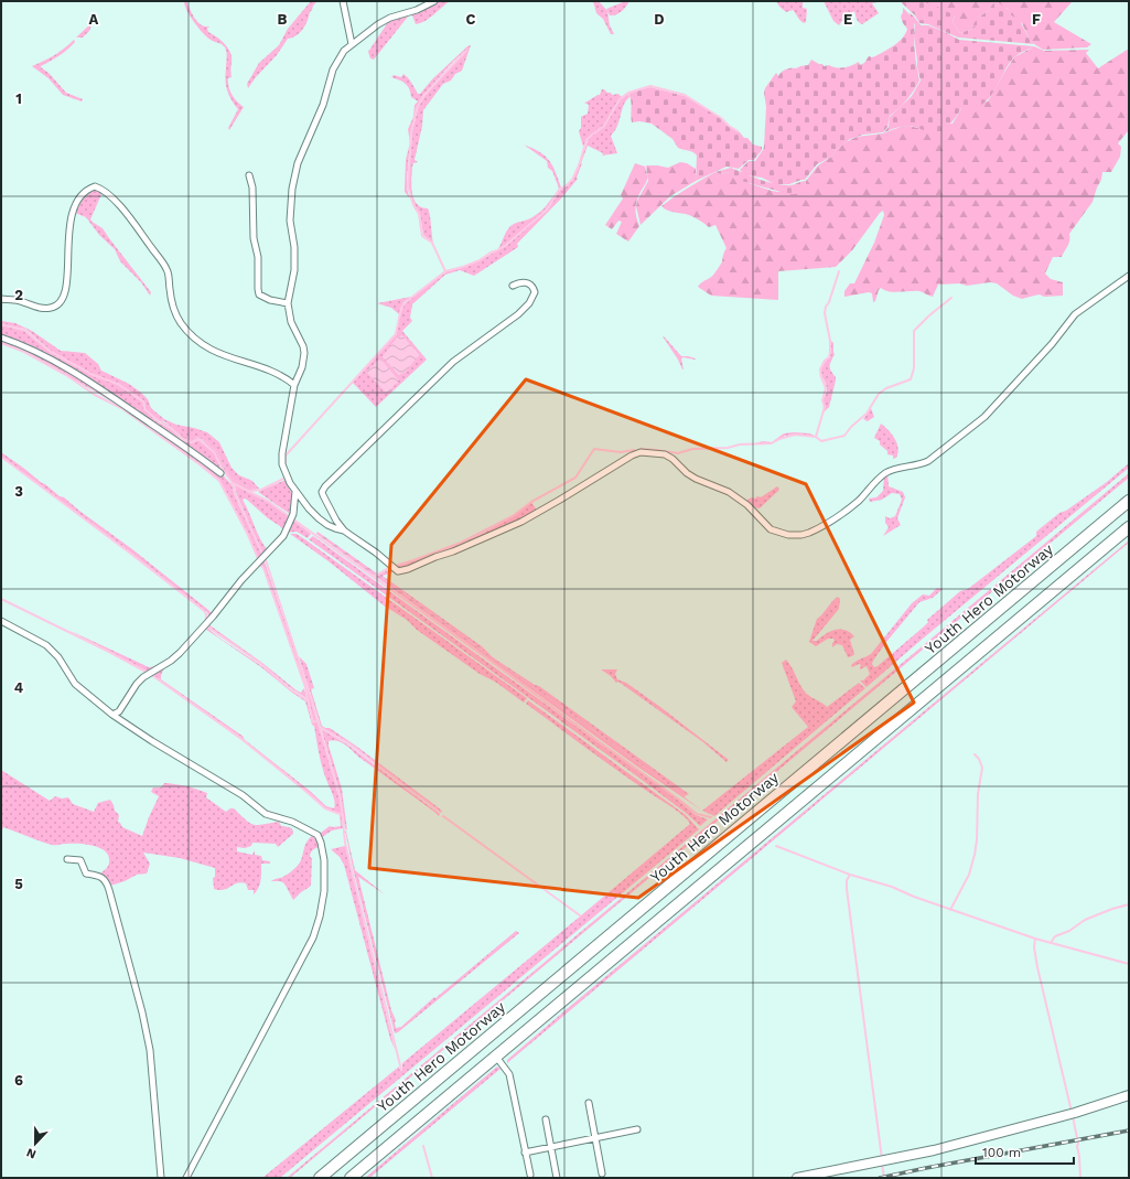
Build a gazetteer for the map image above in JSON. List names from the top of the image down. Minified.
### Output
{"streets":{"highway":["Youth Hero Motorway"]},"scale_bar":"100 m","north":"bottom","grid":{"columns":["A","B","C","D","E","F"],"rows":["1","2","3","4","5","6"]}}
